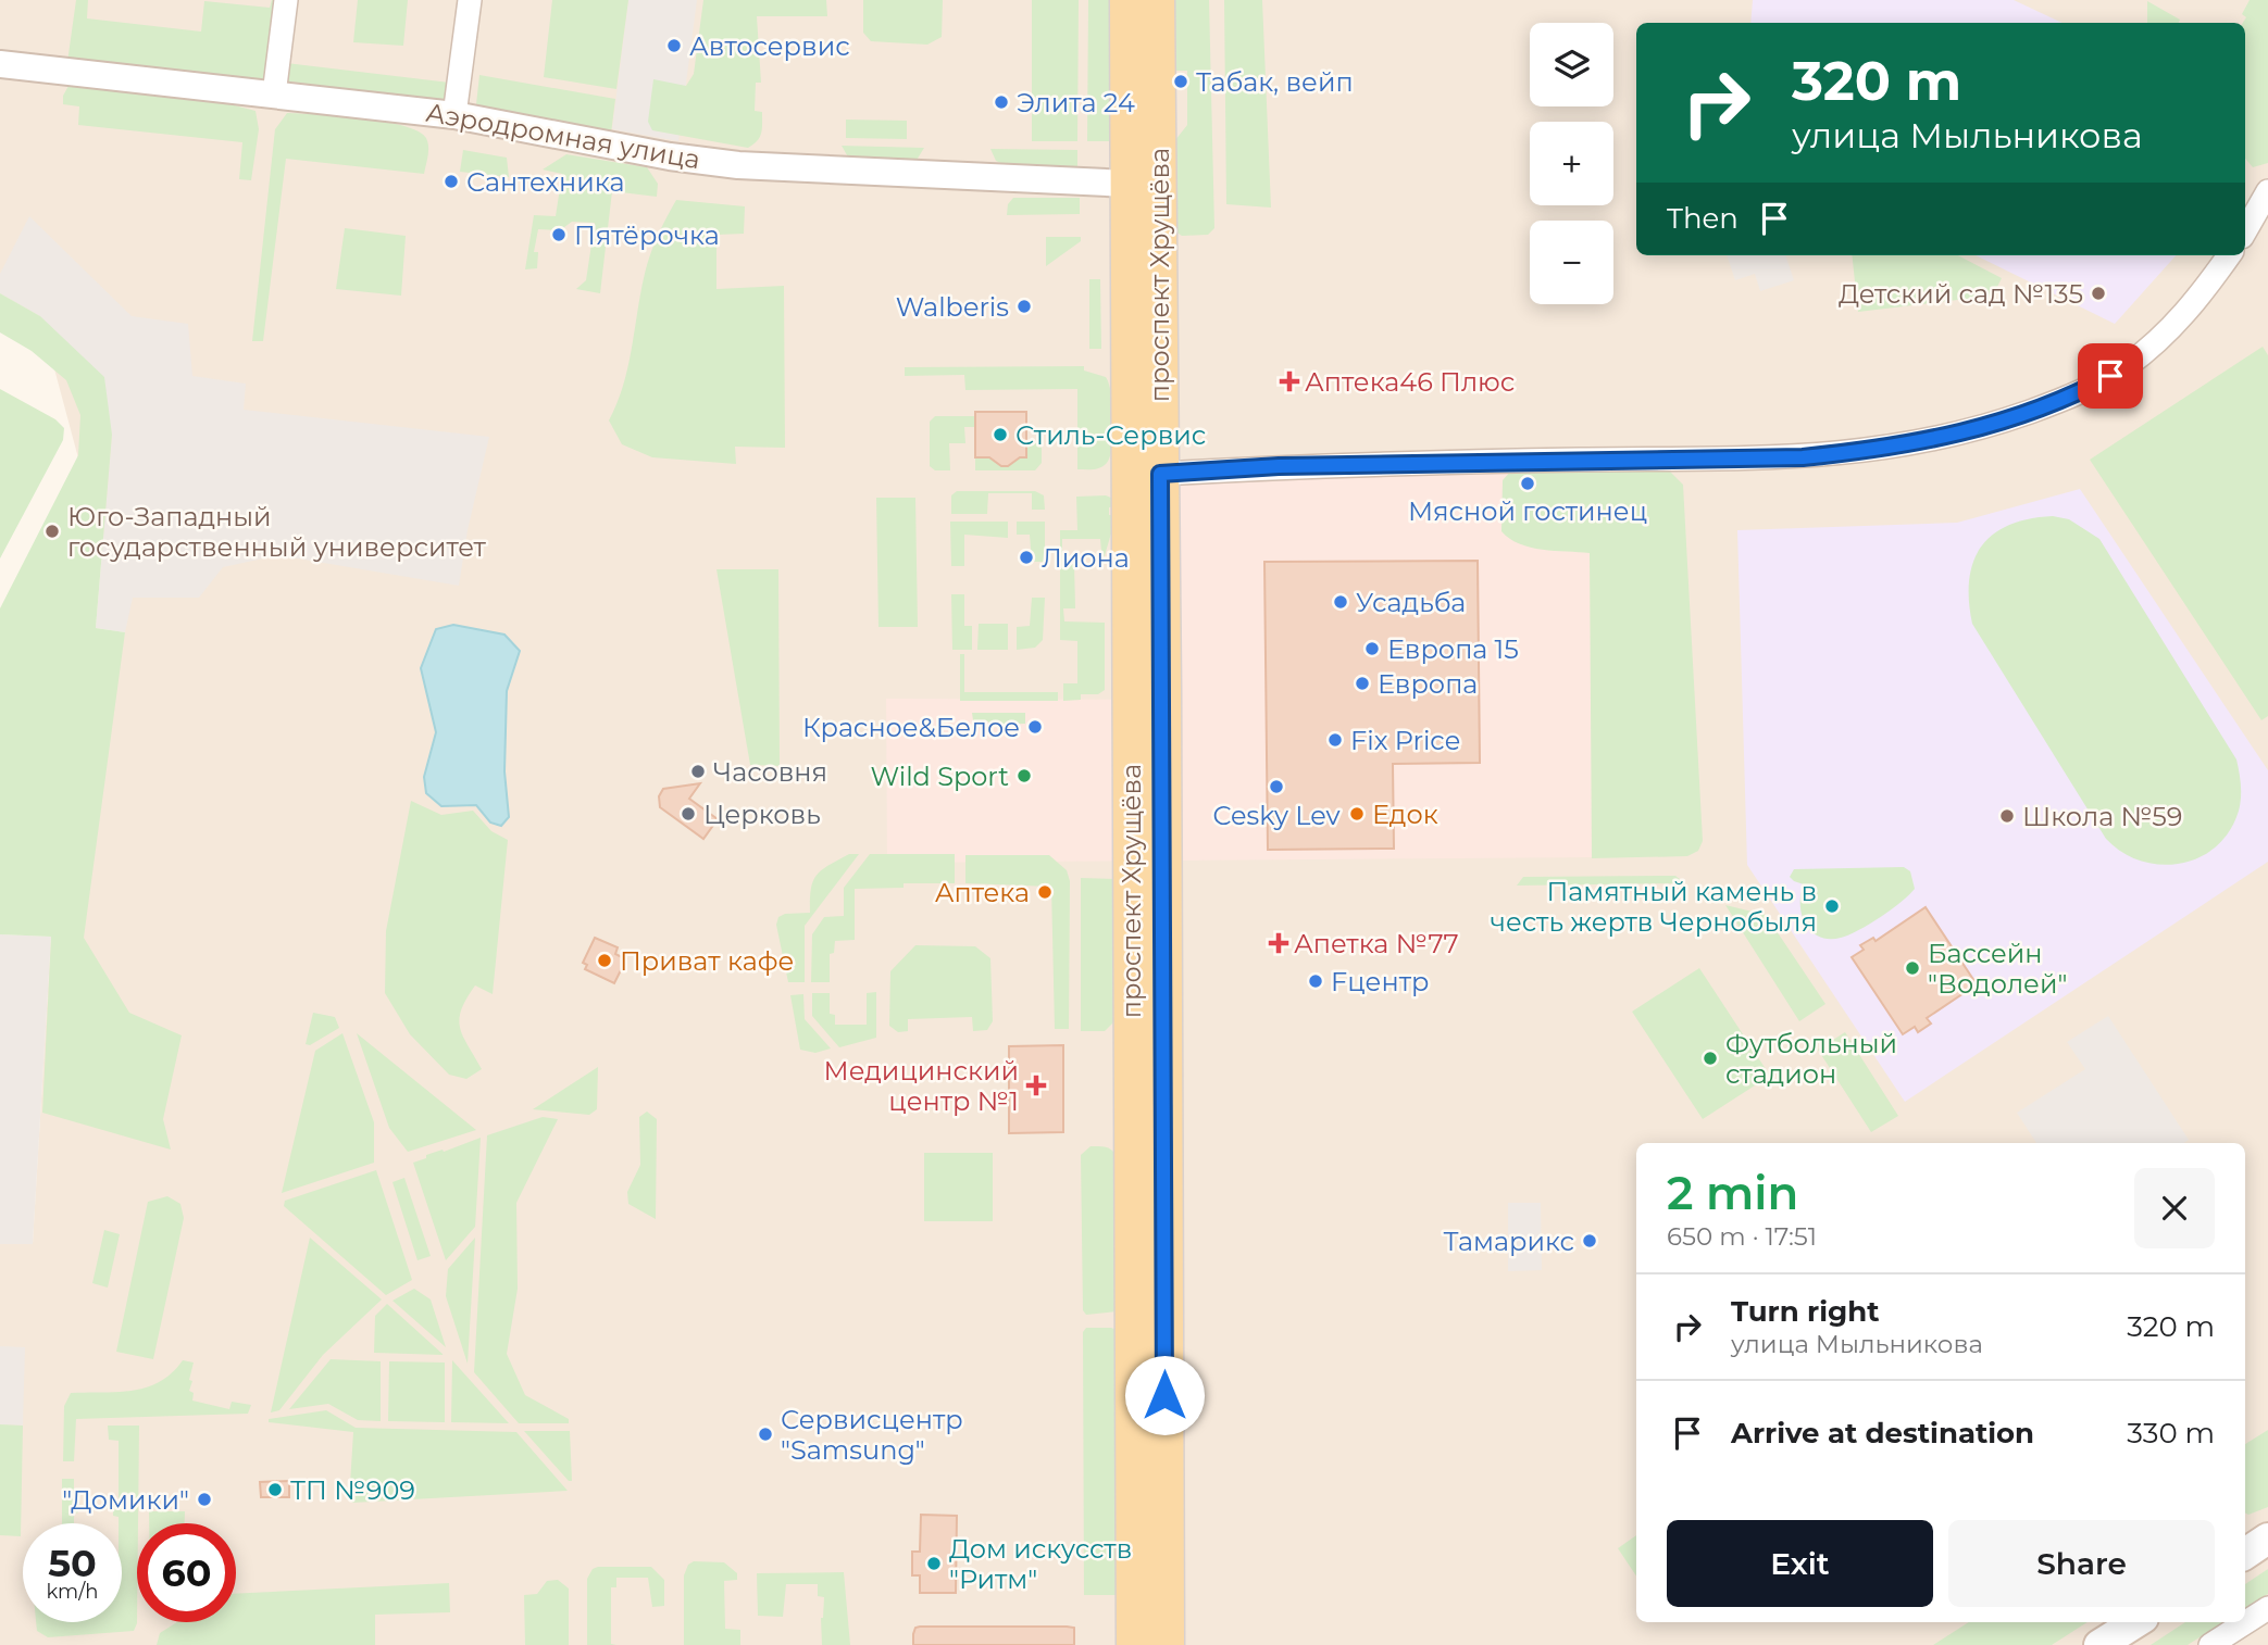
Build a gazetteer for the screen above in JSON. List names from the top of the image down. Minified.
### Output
{"streets":{"main road":["проспект Хрущёва"],"street":["Аэродромная улица"]},"crossings":[["Аэродромная улица","проспект Хрущёва"]],"places":{"other":["Автосервис","Табак, вейп","Элита 24","Сантехника","Пятёрочка","Детский сад №135","Walberis","Стиль-Сервис","Мясной гостинец","Юго-Западный государственный университет","Лиона","Усадьба","Европа 15","Европа","Красное&Белое","Fix Price","Часовня","Wild Sport","Cesky Lev","Церковь","Едок","Школа №59","Аптека","Памятный камень в честь жертв Чернобыля","Приват кафе","Бассейн \"Водолей\"","Fцентр","Футбольный стадион","Тамарикс","Сервисцентр \"Samsung\"","ТП №909","\"Домики\"","Дом искусств \"Ритм\""],"health":["Аптека46 Плюс","Апетка №77","Медицинский центр №1"]},"page":{"map_buttons":["+","−"],"turn":["320 m","улица Мыльникова"],"then":"Then","heading":["2 min","650 m · 17:51"],"list":[{"name":"Turn right","note":"улица Мыльникова","value":"320 m"},{"name":"Arrive at destination","value":"330 m"}],"buttons":["Exit","Share"],"speed":"50 km/h","limit":"60"}}
